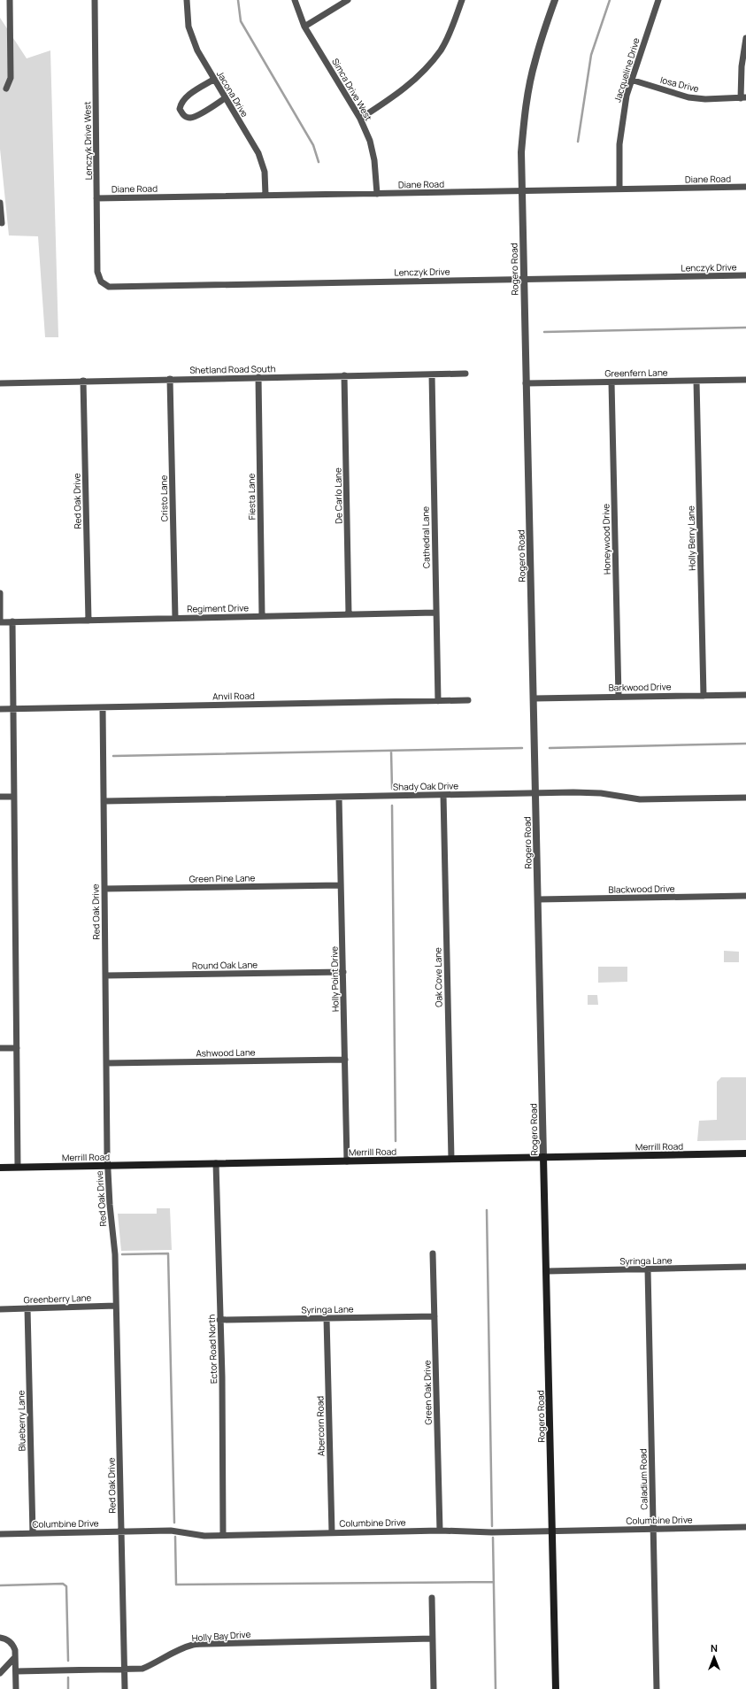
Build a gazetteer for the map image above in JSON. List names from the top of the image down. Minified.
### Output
{"streets":{"main road":["Rogero Road","Merrill Road"],"street":["Jacqueline Drive","Iosa Drive","Simca Drive West","Jacona Drive","Lenczyk Drive West","Diane Road","Lenczyk Drive","Shetland Road South","Greenfern Lane","De Carlo Lane","Fiesta Lane","Cristo Lane","Red Oak Drive","Cathedral Lane","Holly Berry Lane","Honeywood Drive","Regiment Drive","Barkwood Drive","Anvil Road","Shady Oak Drive","Green Pine Lane","Blackwood Drive","Round Oak Lane","Oak Cove Lane","Holly Point Drive","Ashwood Lane","Syringa Lane","Greenberry Lane","Ector Road North","Green Oak Drive","Blueberry Lane","Abercorn Road","Caladium Road","Columbine Drive","Holly Bay Drive"]},"crossings":[["Jacqueline Drive","Iosa Drive"],["Jacqueline Drive","Diane Road"],["Simca Drive West","Diane Road"],["Jacona Drive","Diane Road"],["Lenczyk Drive West","Diane Road"],["Lenczyk Drive West","Lenczyk Drive"],["Diane Road","Rogero Road"],["Lenczyk Drive","Rogero Road"],["Rogero Road","Greenfern Lane"],["Rogero Road","Barkwood Drive"],["Rogero Road","Shady Oak Drive"],["Rogero Road","Blackwood Drive"],["Rogero Road","Merrill Road"],["Rogero Road","Syringa Lane"],["Rogero Road","Columbine Drive"],["Shetland Road South","De Carlo Lane"],["Shetland Road South","Fiesta Lane"],["Shetland Road South","Cristo Lane"],["Shetland Road South","Red Oak Drive"],["Shetland Road South","Cathedral Lane"],["Greenfern Lane","Holly Berry Lane"],["Greenfern Lane","Honeywood Drive"],["De Carlo Lane","Regiment Drive"],["Fiesta Lane","Regiment Drive"],["Cristo Lane","Regiment Drive"],["Red Oak Drive","Regiment Drive"],["Red Oak Drive","Anvil Road"],["Red Oak Drive","Shady Oak Drive"],["Red Oak Drive","Green Pine Lane"],["Red Oak Drive","Round Oak Lane"],["Red Oak Drive","Ashwood Lane"],["Red Oak Drive","Merrill Road"],["Red Oak Drive","Greenberry Lane"],["Red Oak Drive","Columbine Drive"],["Red Oak Drive","Holly Bay Drive"],["Cathedral Lane","Regiment Drive"],["Cathedral Lane","Anvil Road"],["Holly Berry Lane","Barkwood Drive"],["Honeywood Drive","Barkwood Drive"],["Shady Oak Drive","Oak Cove Lane"],["Shady Oak Drive","Holly Point Drive"],["Green Pine Lane","Holly Point Drive"],["Round Oak Lane","Holly Point Drive"],["Oak Cove Lane","Merrill Road"],["Holly Point Drive","Ashwood Lane"],["Holly Point Drive","Merrill Road"],["Merrill Road","Ector Road North"],["Syringa Lane","Ector Road North"],["Syringa Lane","Green Oak Drive"],["Syringa Lane","Abercorn Road"],["Syringa Lane","Caladium Road"],["Greenberry Lane","Blueberry Lane"],["Ector Road North","Columbine Drive"],["Green Oak Drive","Columbine Drive"],["Blueberry Lane","Columbine Drive"],["Abercorn Road","Columbine Drive"],["Caladium Road","Columbine Drive"]],"north":"top"}
